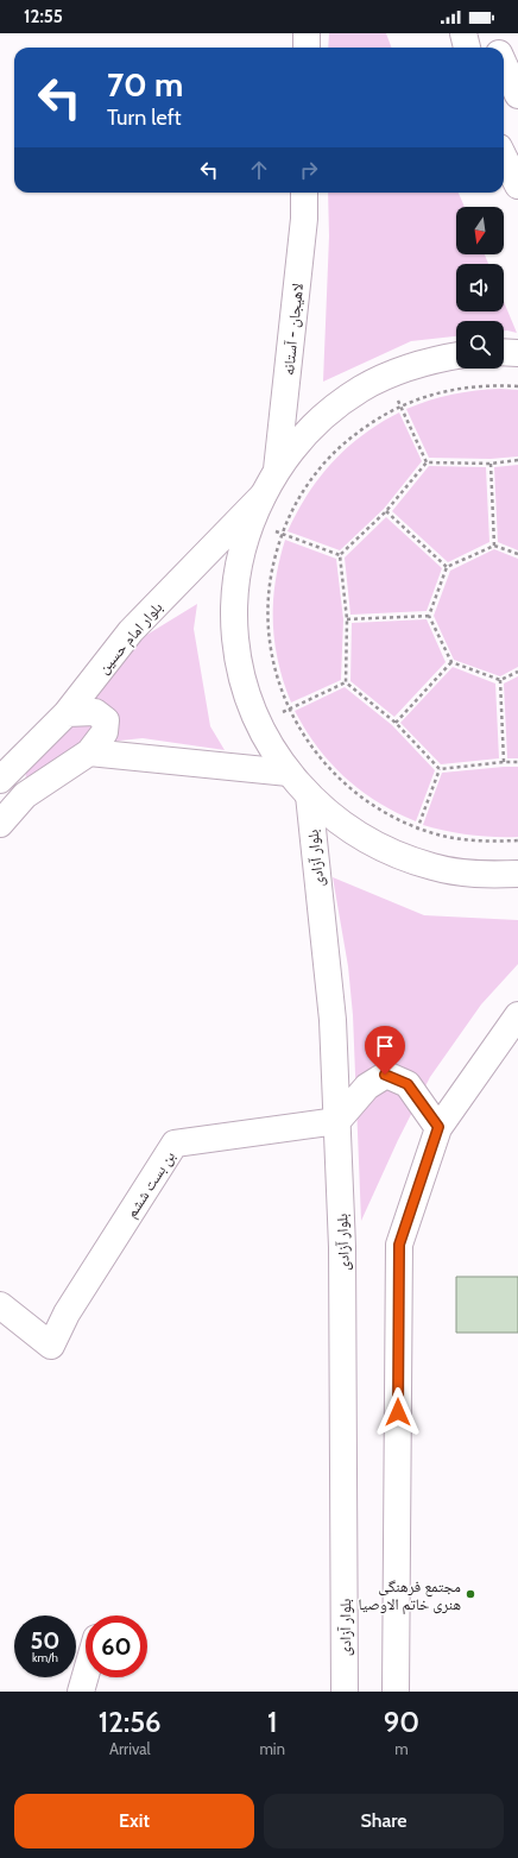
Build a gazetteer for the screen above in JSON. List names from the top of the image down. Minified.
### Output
{"streets":{"main road":["لاهیجان - آستانه","بلوار امام حسین","بلوار آزادی","بن بست ششم"]},"crossings":[["بلوار آزادی","بن بست ششم"]],"places":["مجتمع فرهنگی هنری خاتم الاوصیا"],"north":"bottom","page":{"status":"12:55","turn":["70 m","Turn left"],"speed":"50 km/h","limit":"60","eta":["12:56","Arrival","1","min","90","m"],"buttons":["Exit","Share"]}}
